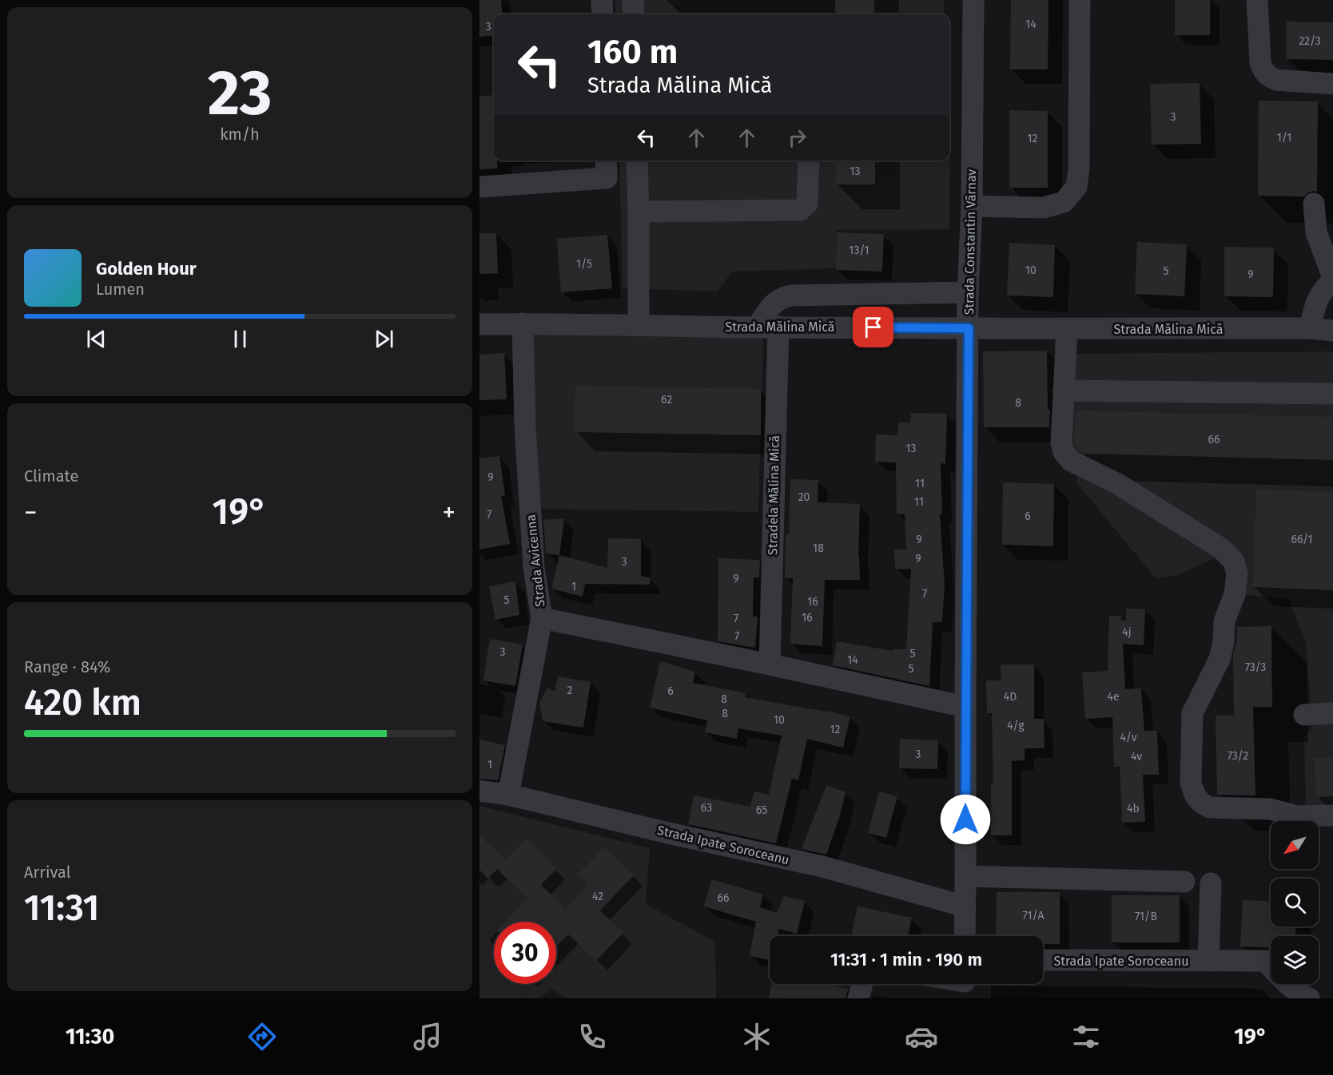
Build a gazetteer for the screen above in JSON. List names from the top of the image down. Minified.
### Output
{"streets":{"street":["Strada Constantin Vârnav","Strada Mălina Mică","Stradela Mălina Mică","Strada Avicenna","Strada Ipate Soroceanu"]},"crossings":[["Strada Constantin Vârnav","Strada Mălina Mică"],["Strada Constantin Vârnav","Strada Ipate Soroceanu"],["Strada Mălina Mică","Stradela Mălina Mică"],["Strada Mălina Mică","Strada Avicenna"],["Strada Avicenna","Strada Ipate Soroceanu"]],"house_numbers":["14","3","22/3","3","1/1","12","13","13/1","1/5","10","5","9","62","8","66","13","9","11","20","11","7","6","9","66/1","18","9","3","9","1","7","5","16","16","7","4j","7","3","5","14","73/3","5","2","6","4D","4e","8","8","10","4/g","12","4/v","3","73/2","4v","1","63","4b","65","42","66","71/A","71/B"],"north":"bottom left","page":{"tile":[["23","km/h"],"Climate",["Range · 84%","420 km"],["Arrival","11:31"]],"turn":["160 m","Strada Mălina Mică"],"song":["Golden Hour","Lumen"],"heat":["−","19°","+"],"limit":"30","trip":"11:31 · 1 min · 190 m","tabs":["11:30","19°"]}}
